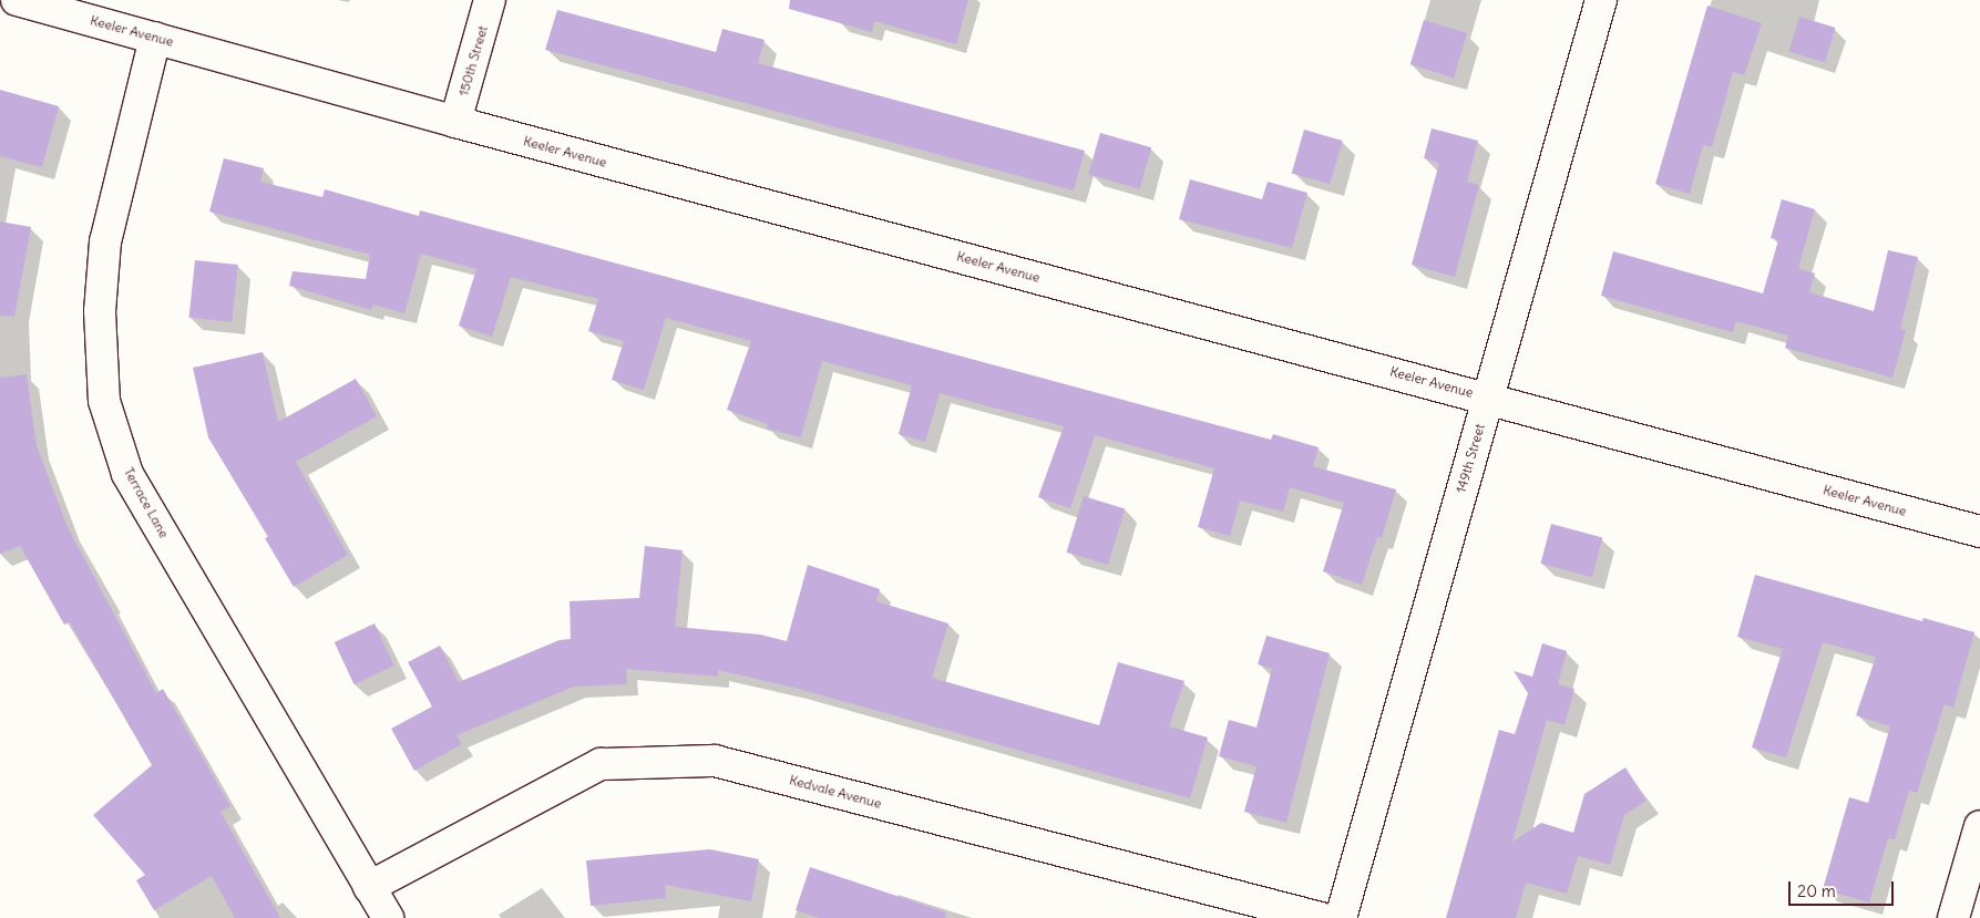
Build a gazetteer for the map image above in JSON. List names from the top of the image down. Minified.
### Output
{"streets":{"street":["Keeler Avenue","150th Street","149th Street","Terrace Lane","Kedvale Avenue"]},"crossings":[["Keeler Avenue","150th Street"],["Keeler Avenue","149th Street"],["Keeler Avenue","Terrace Lane"],["Terrace Lane","Kedvale Avenue"]],"scale_bar":"20 m"}
